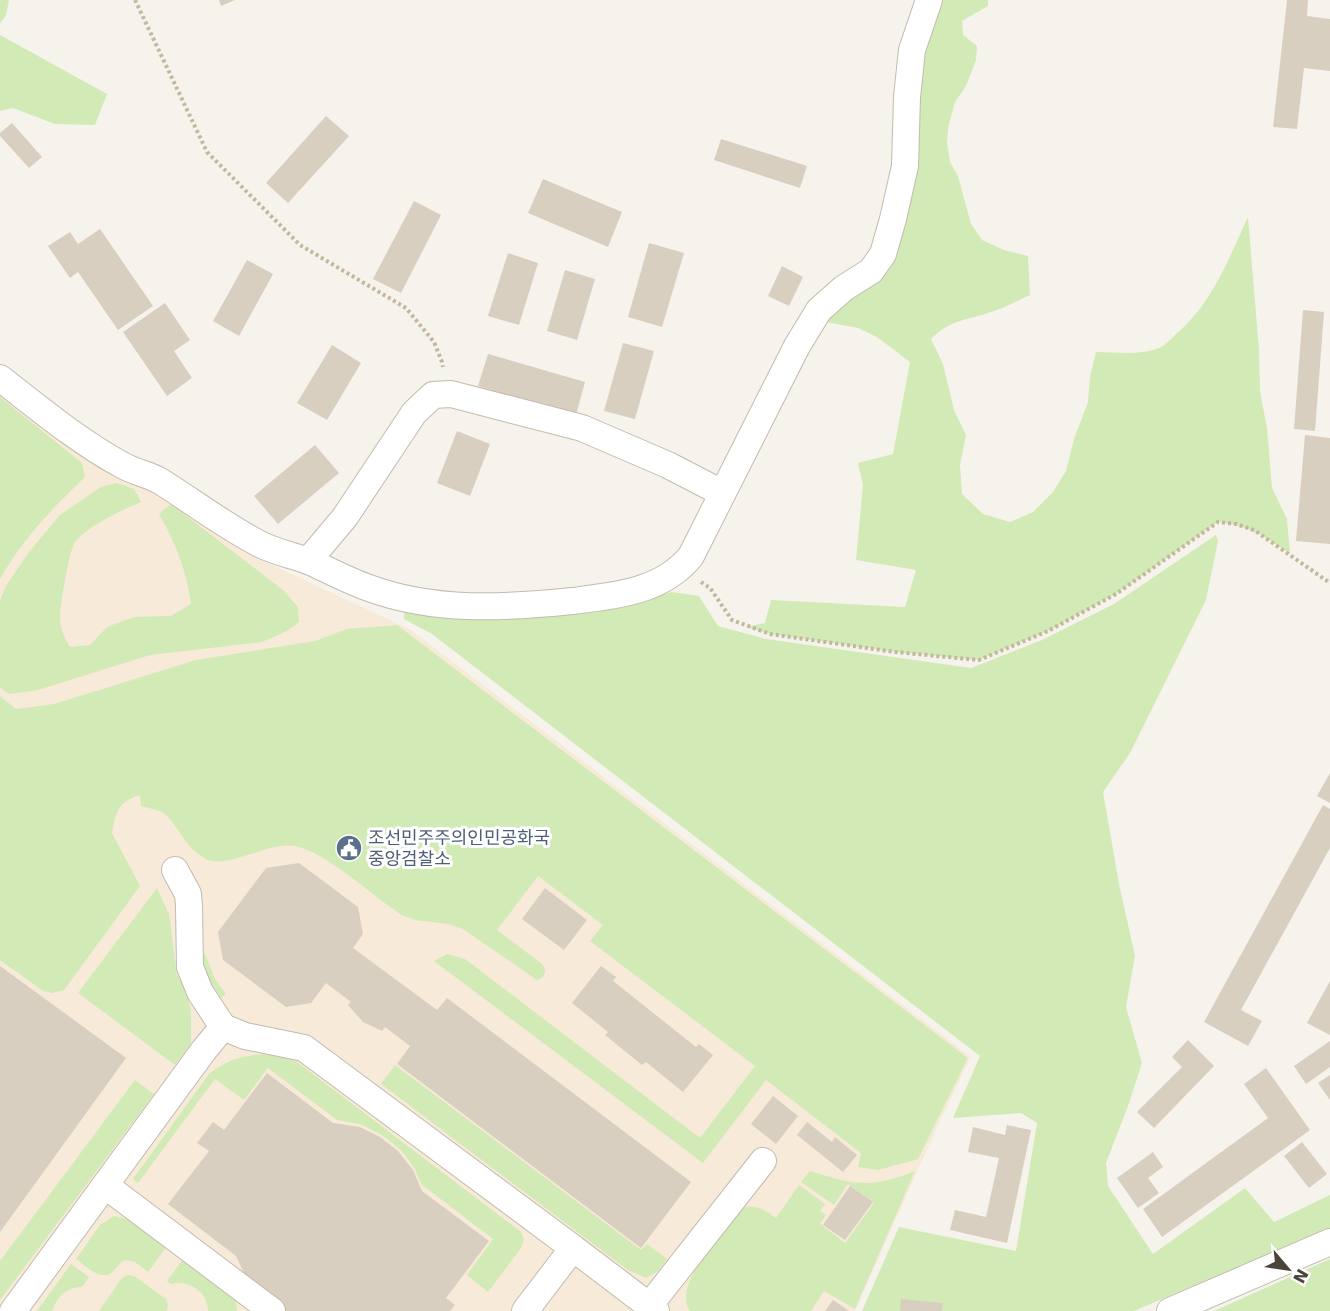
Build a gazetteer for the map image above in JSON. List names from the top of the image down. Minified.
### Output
{"places":{"public building":["조선민주주의인민공화국 중앙검찰소"]},"north":"bottom right"}
